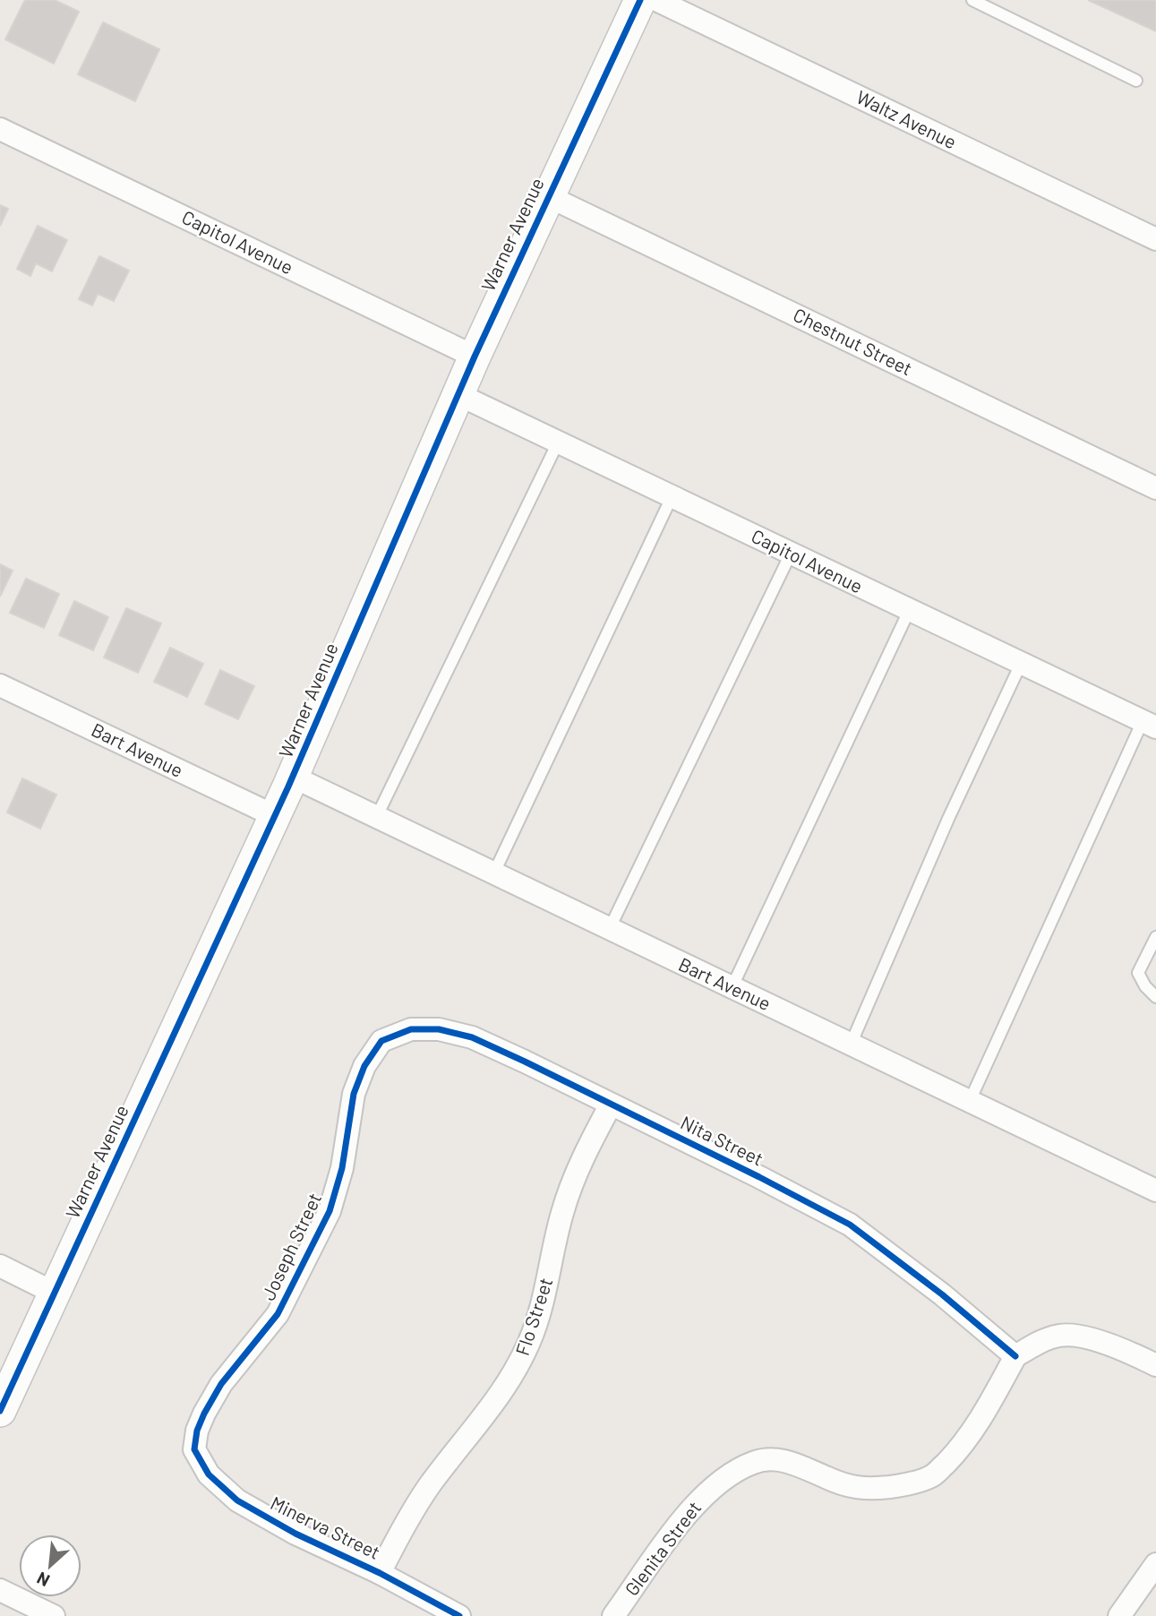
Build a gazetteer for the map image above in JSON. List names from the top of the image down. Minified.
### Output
{"streets":{"street":["Waltz Avenue","Warner Avenue","Capitol Avenue","Chestnut Street","Bart Avenue","Nita Street","Joseph Street","Flo Street","Minerva Street","Glenita Street"]},"crossings":[["Warner Avenue","Capitol Avenue"],["Warner Avenue","Chestnut Street"],["Warner Avenue","Bart Avenue"],["Nita Street","Joseph Street"],["Nita Street","Flo Street"],["Nita Street","Glenita Street"],["Joseph Street","Minerva Street"],["Flo Street","Minerva Street"]],"north":"bottom left"}
